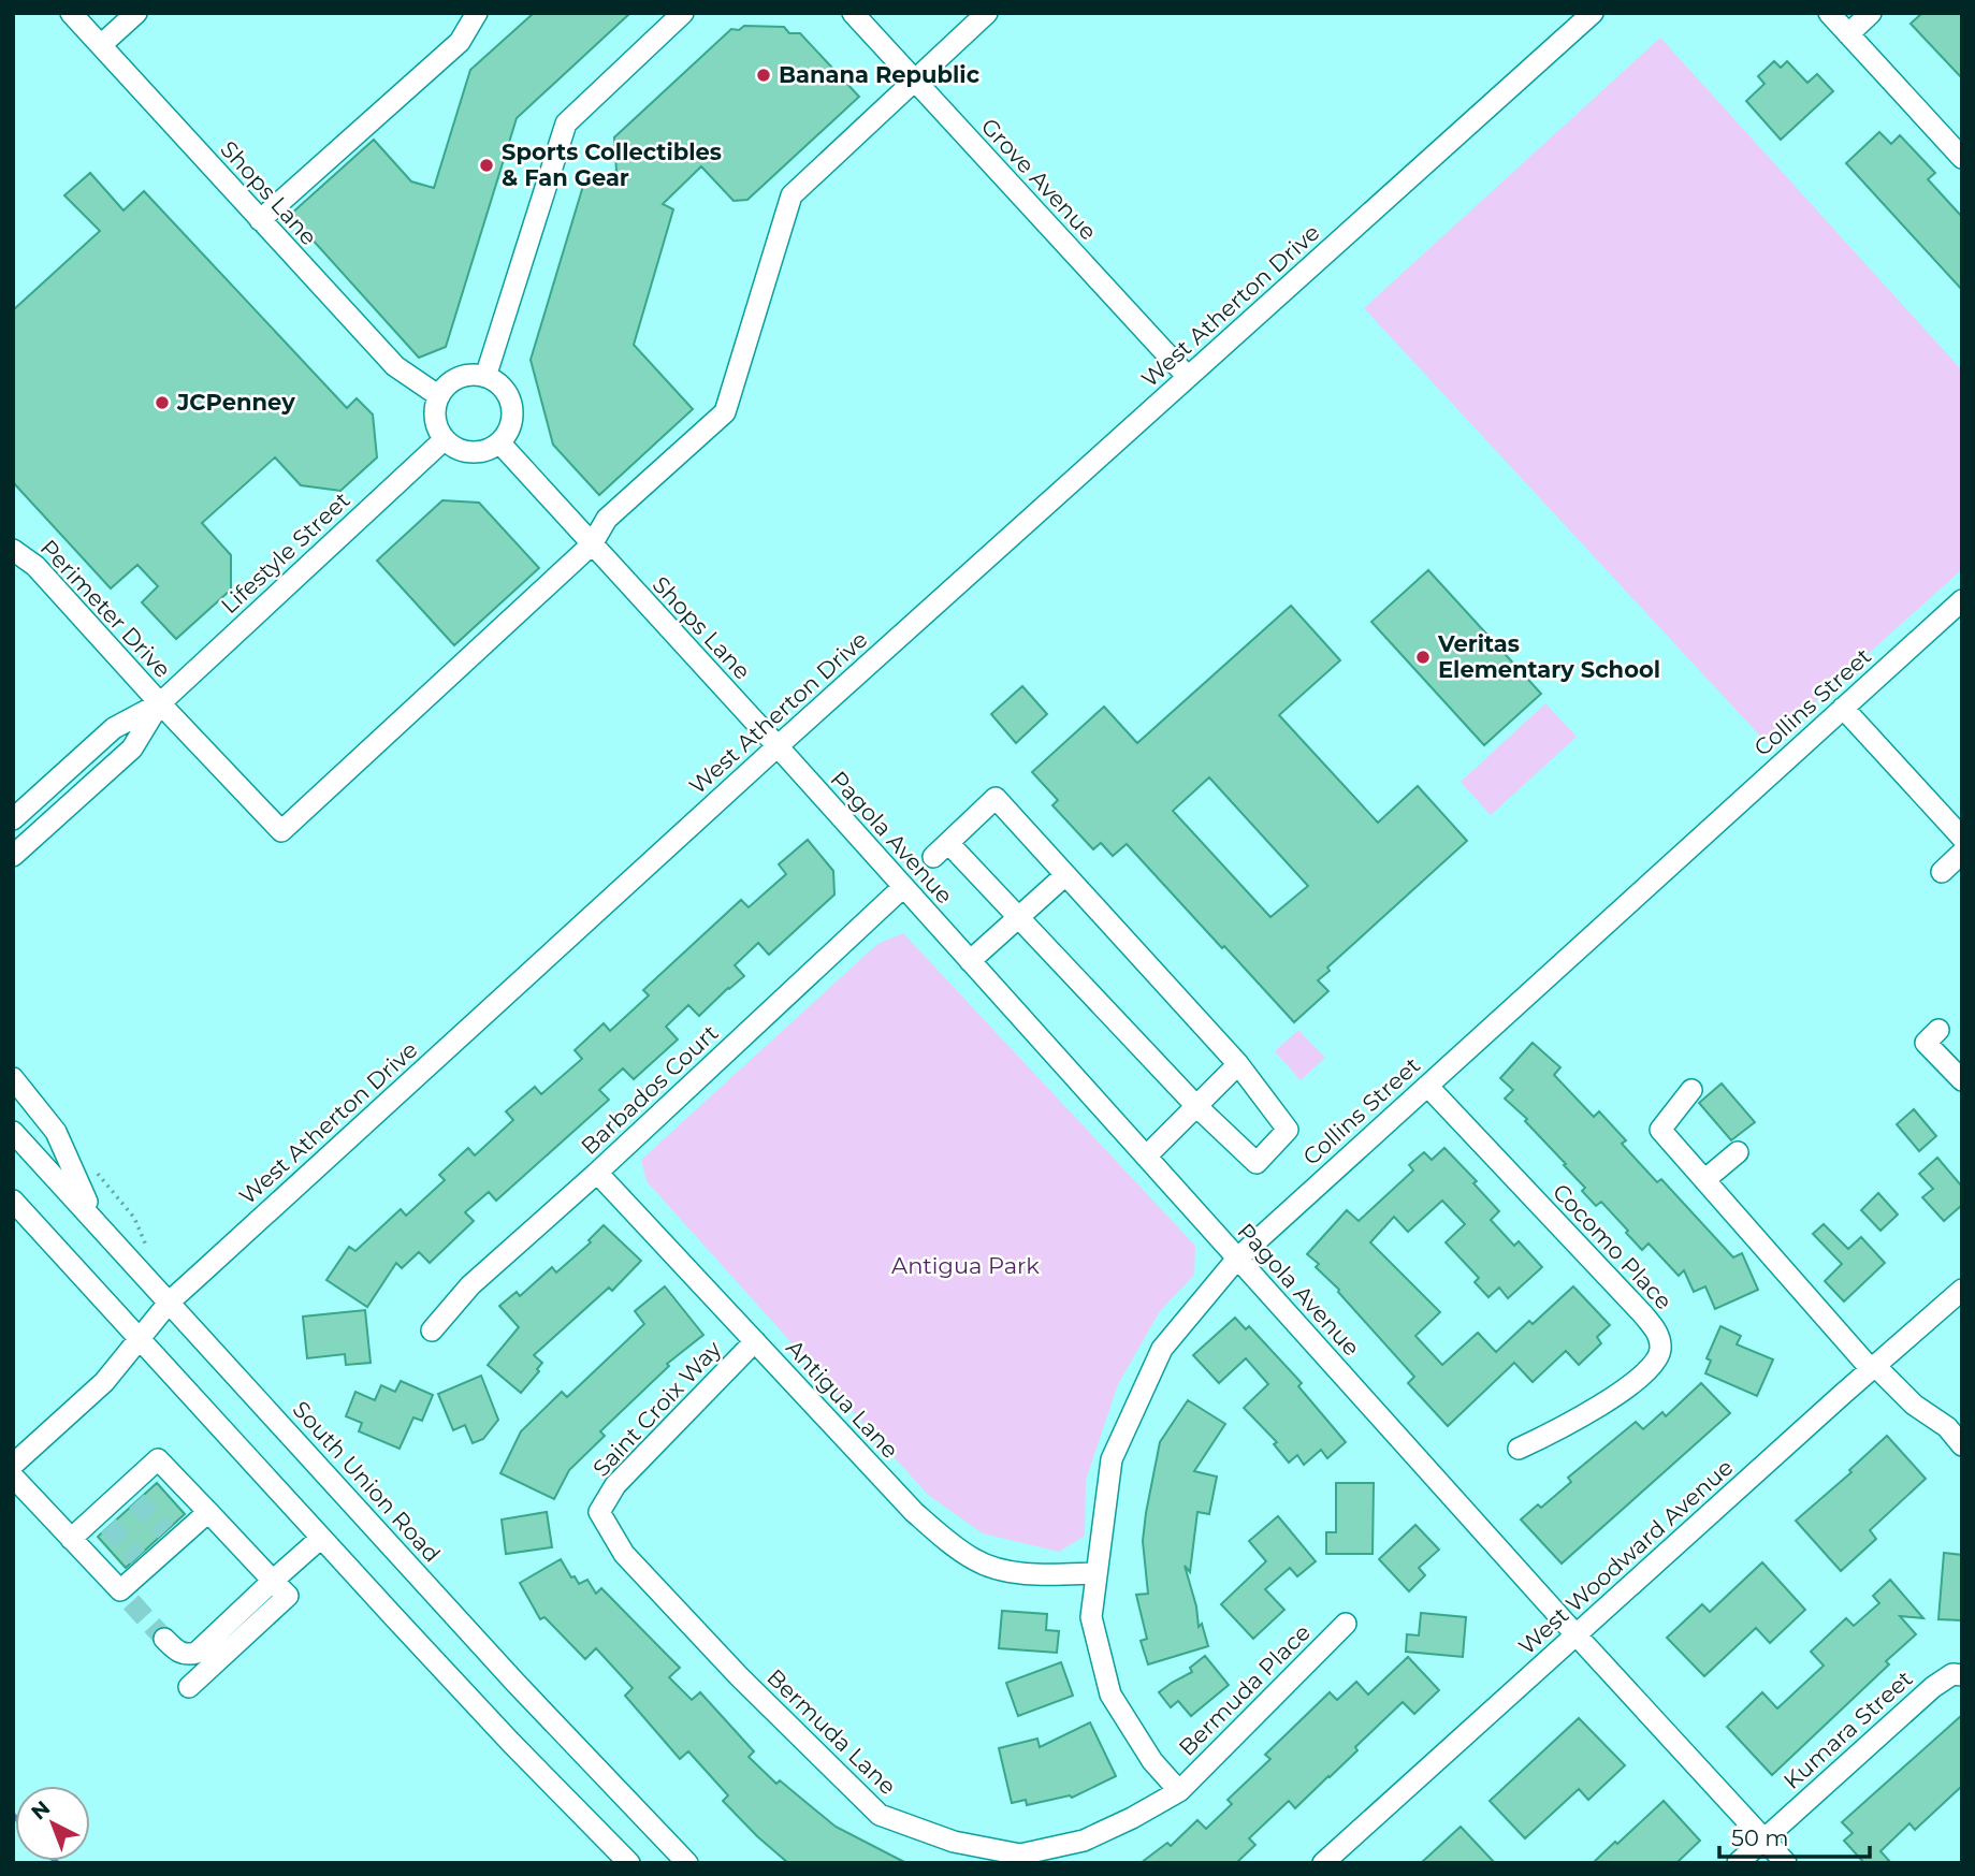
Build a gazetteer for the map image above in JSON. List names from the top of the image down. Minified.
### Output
{"streets":{"street":["Grove Avenue","Shops Lane","West Atherton Drive","Lifestyle Street","Perimeter Drive","Collins Street","Pagola Avenue","Barbados Court","Cocomo Place","Antigua Lane","Saint Croix Way","South Union Road","West Woodward Avenue","Bermuda Place","Kumara Street","Bermuda Lane"]},"crossings":[["Grove Avenue","West Atherton Drive"],["Shops Lane","West Atherton Drive"],["Shops Lane","Lifestyle Street"],["Shops Lane","Perimeter Drive"],["Shops Lane","Pagola Avenue"],["West Atherton Drive","Pagola Avenue"],["West Atherton Drive","South Union Road"],["Lifestyle Street","Perimeter Drive"],["Collins Street","Pagola Avenue"],["Collins Street","Cocomo Place"],["Collins Street","Antigua Lane"],["Collins Street","Bermuda Place"],["Collins Street","Bermuda Lane"],["Pagola Avenue","Barbados Court"],["Pagola Avenue","West Woodward Avenue"],["Pagola Avenue","Kumara Street"],["Barbados Court","Antigua Lane"],["Antigua Lane","Saint Croix Way"],["Saint Croix Way","Bermuda Lane"],["Bermuda Place","Bermuda Lane"]],"parks":["Antigua Park"],"places":["Banana Republic","Sports Collectibles & Fan Gear","JCPenney","Veritas Elementary School"],"scale_bar":"50 m","north":"top left"}
